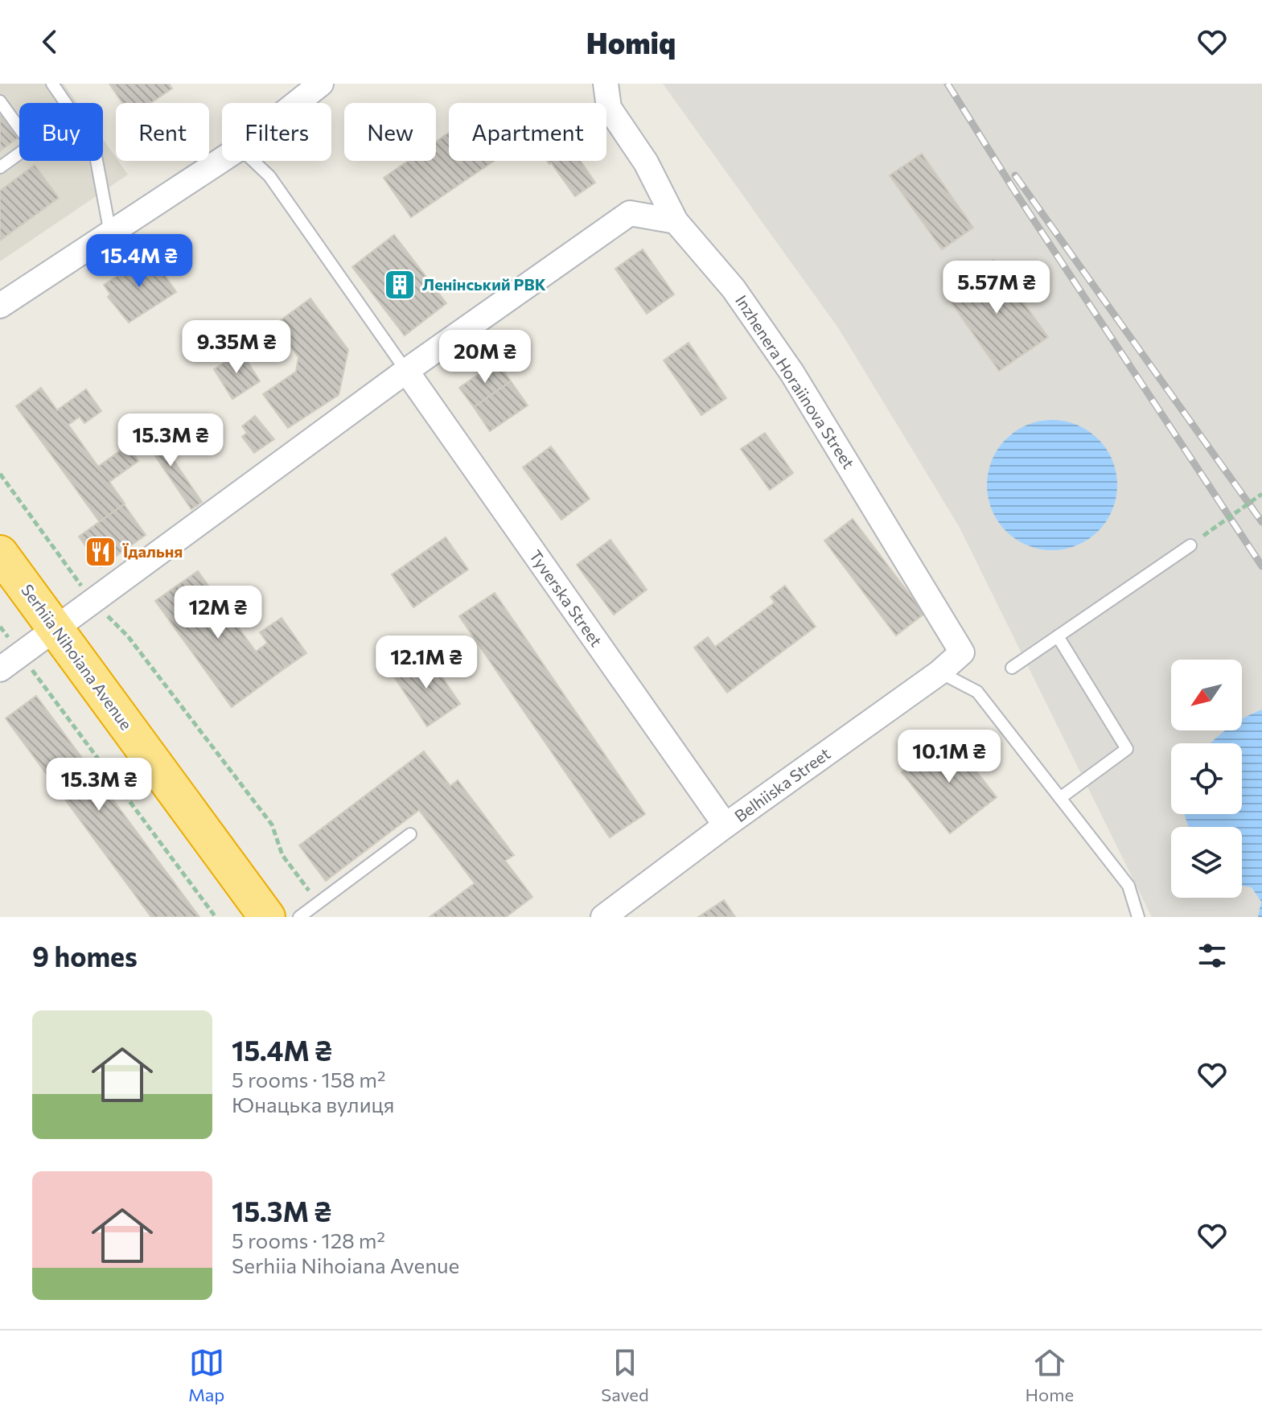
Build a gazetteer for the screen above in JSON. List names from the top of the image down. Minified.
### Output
{"streets":{"highway":["Serhiia Nihoiana Avenue"],"street":["Inzhenera Horaiinova Street","Tyverska Street","Belhiiska Street"]},"crossings":[["Inzhenera Horaiinova Street","Belhiiska Street"],["Tyverska Street","Belhiiska Street"]],"places":{"building":["Ленінський РВК"],"restaurant":["Їдальня"]},"north":"bottom left","page":{"header":"Homiq","chip":["Buy","Rent","Filters","New","Apartment"],"price":["15.4M ₴","5.57M ₴","9.35M ₴","20M ₴","15.3M ₴","12M ₴","12.1M ₴","10.1M ₴","15.3M ₴"],"heading":"9 homes","list":[{"name":"15.4M ₴","note":"5 rooms · 158 m² · Юнацька вулиця"},{"name":"15.3M ₴","note":"5 rooms · 128 m² · Serhiia Nihoiana Avenue"}],"tabs":["Map","Saved","Home"]}}
